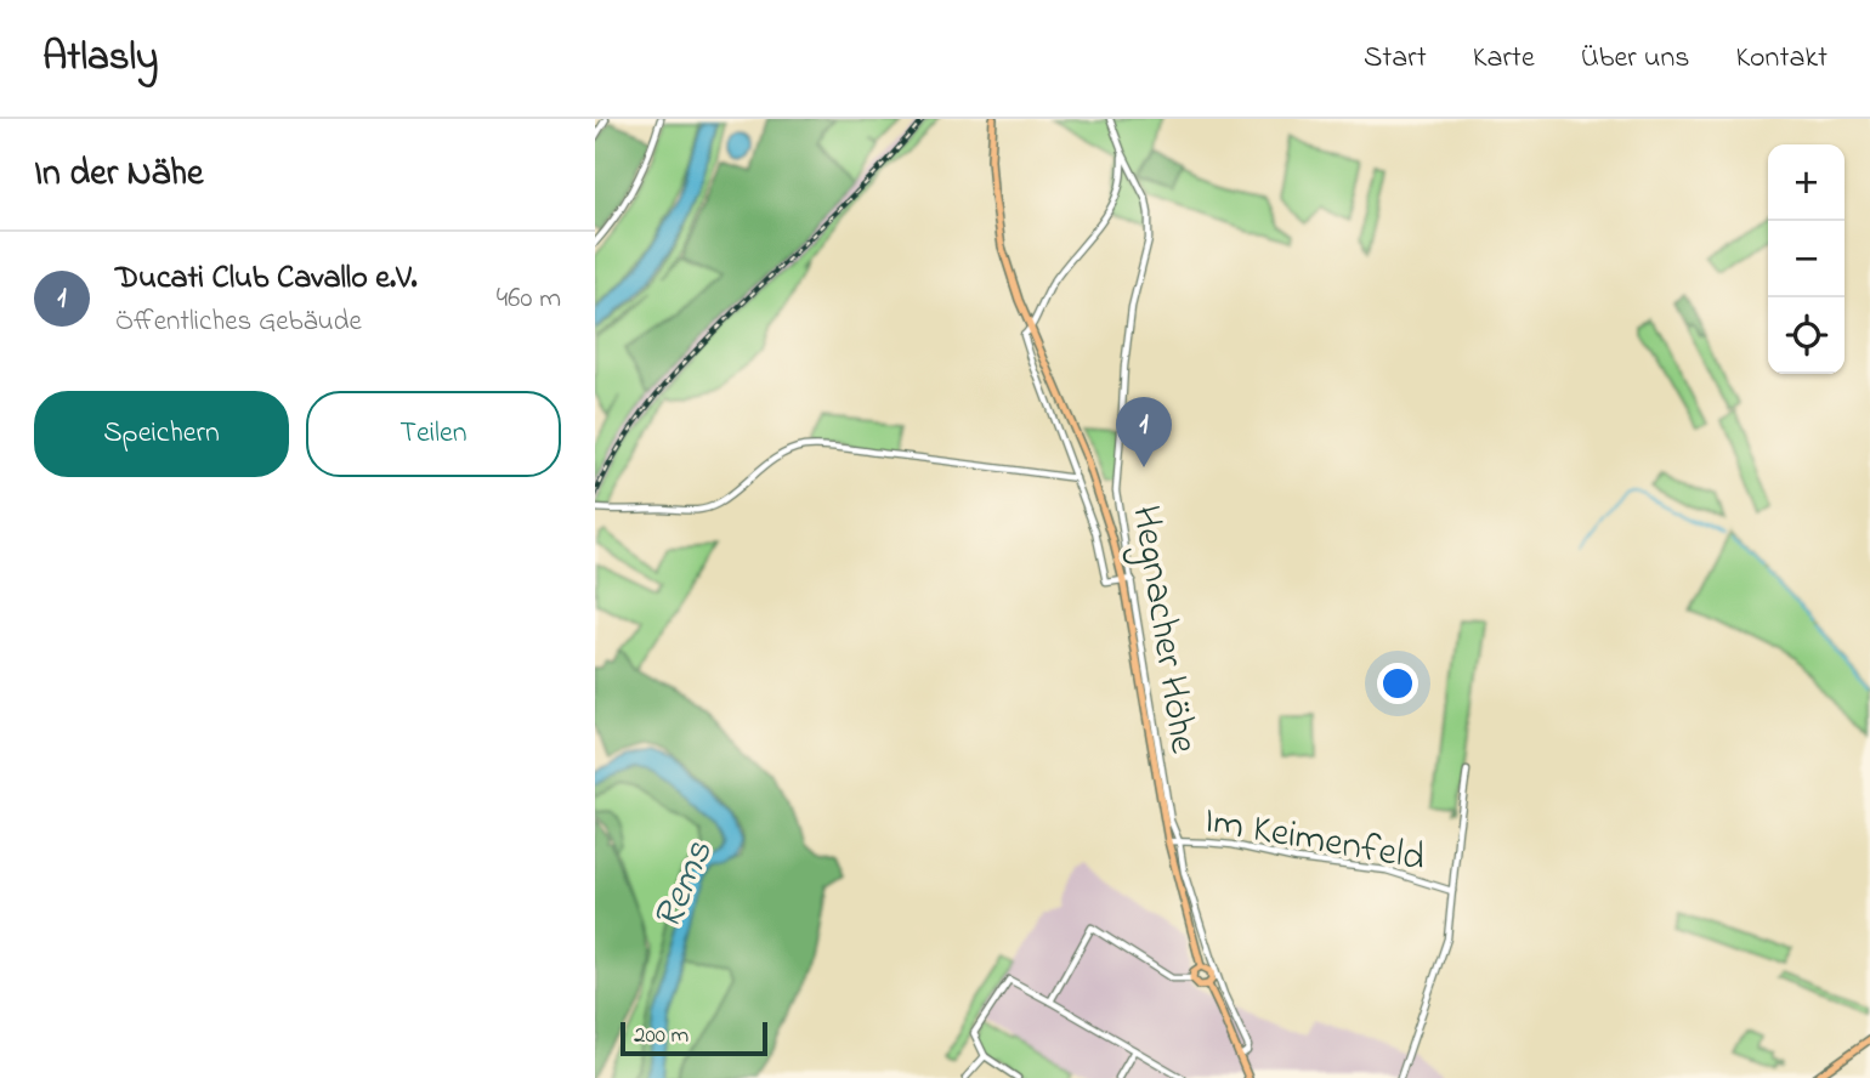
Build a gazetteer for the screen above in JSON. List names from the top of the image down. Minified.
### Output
{"streets":{"main road":["Hegnacher Höhe"],"street":["Im Keimenfeld"]},"crossings":[["Hegnacher Höhe","Im Keimenfeld"]],"water":["Rems"],"scale_bar":"200 m","page":{"header":"Atlasly","nav":["Start","Karte","Über uns","Kontakt"],"heading":"In der Nähe","map_buttons":["+","−"],"list":[{"mark":"1","name":"Ducati Club Cavallo e.V.","note":"Öffentliches Gebäude","value":"460 m"}],"buttons":["Speichern","Teilen"],"pins":"1","scale":"200 m"}}
